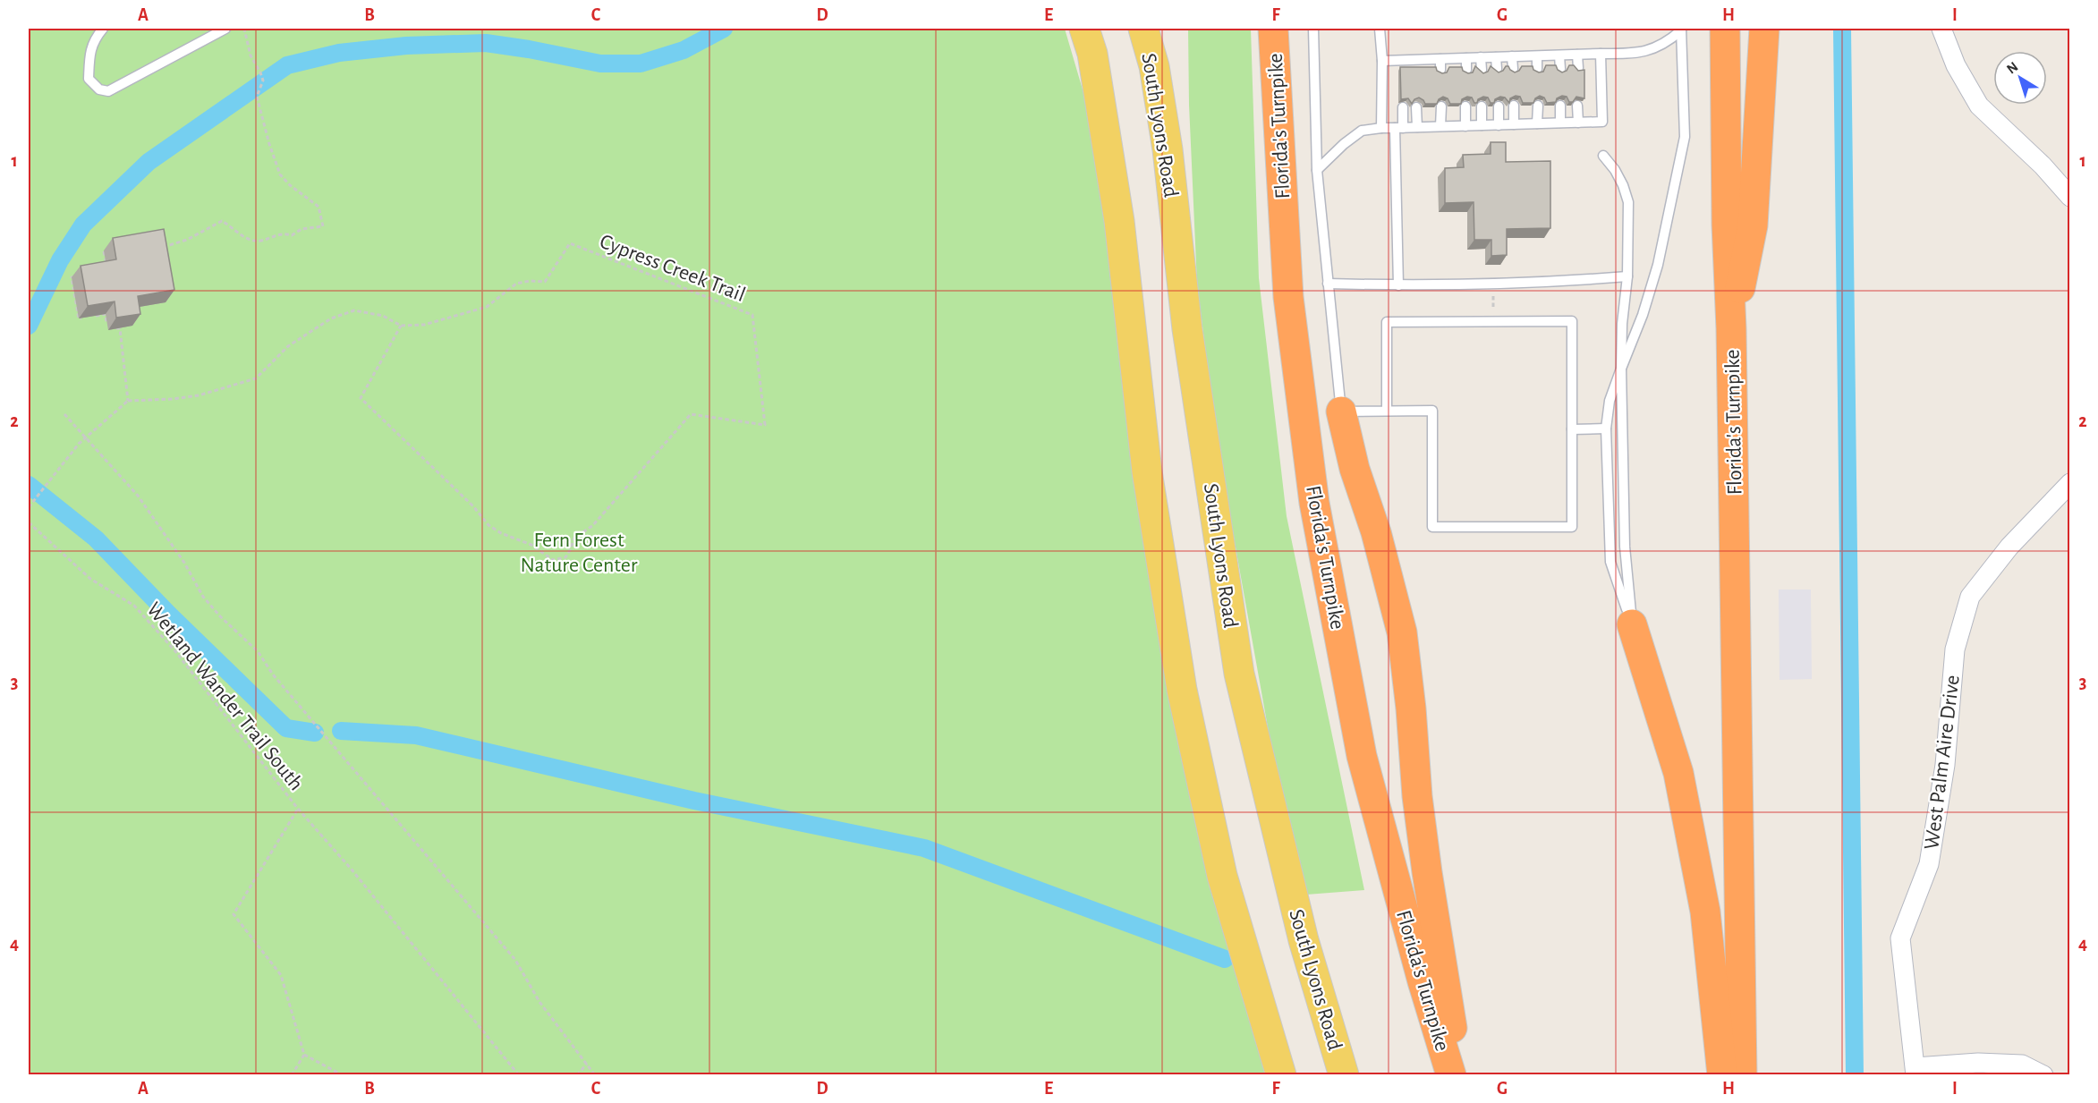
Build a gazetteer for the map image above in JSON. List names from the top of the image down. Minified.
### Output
{"streets":{"highway":["Florida's Turnpike"],"main road":["South Lyons Road"],"street":["West Palm Aire Drive"],"path":["Cypress Creek Trail","Wetland Wander Trail South"]},"parks":["Fern Forest Nature Center"],"north":"top left","grid":{"columns":["A","B","C","D","E","F","G","H","I"],"rows":["1","2","3","4"]}}
